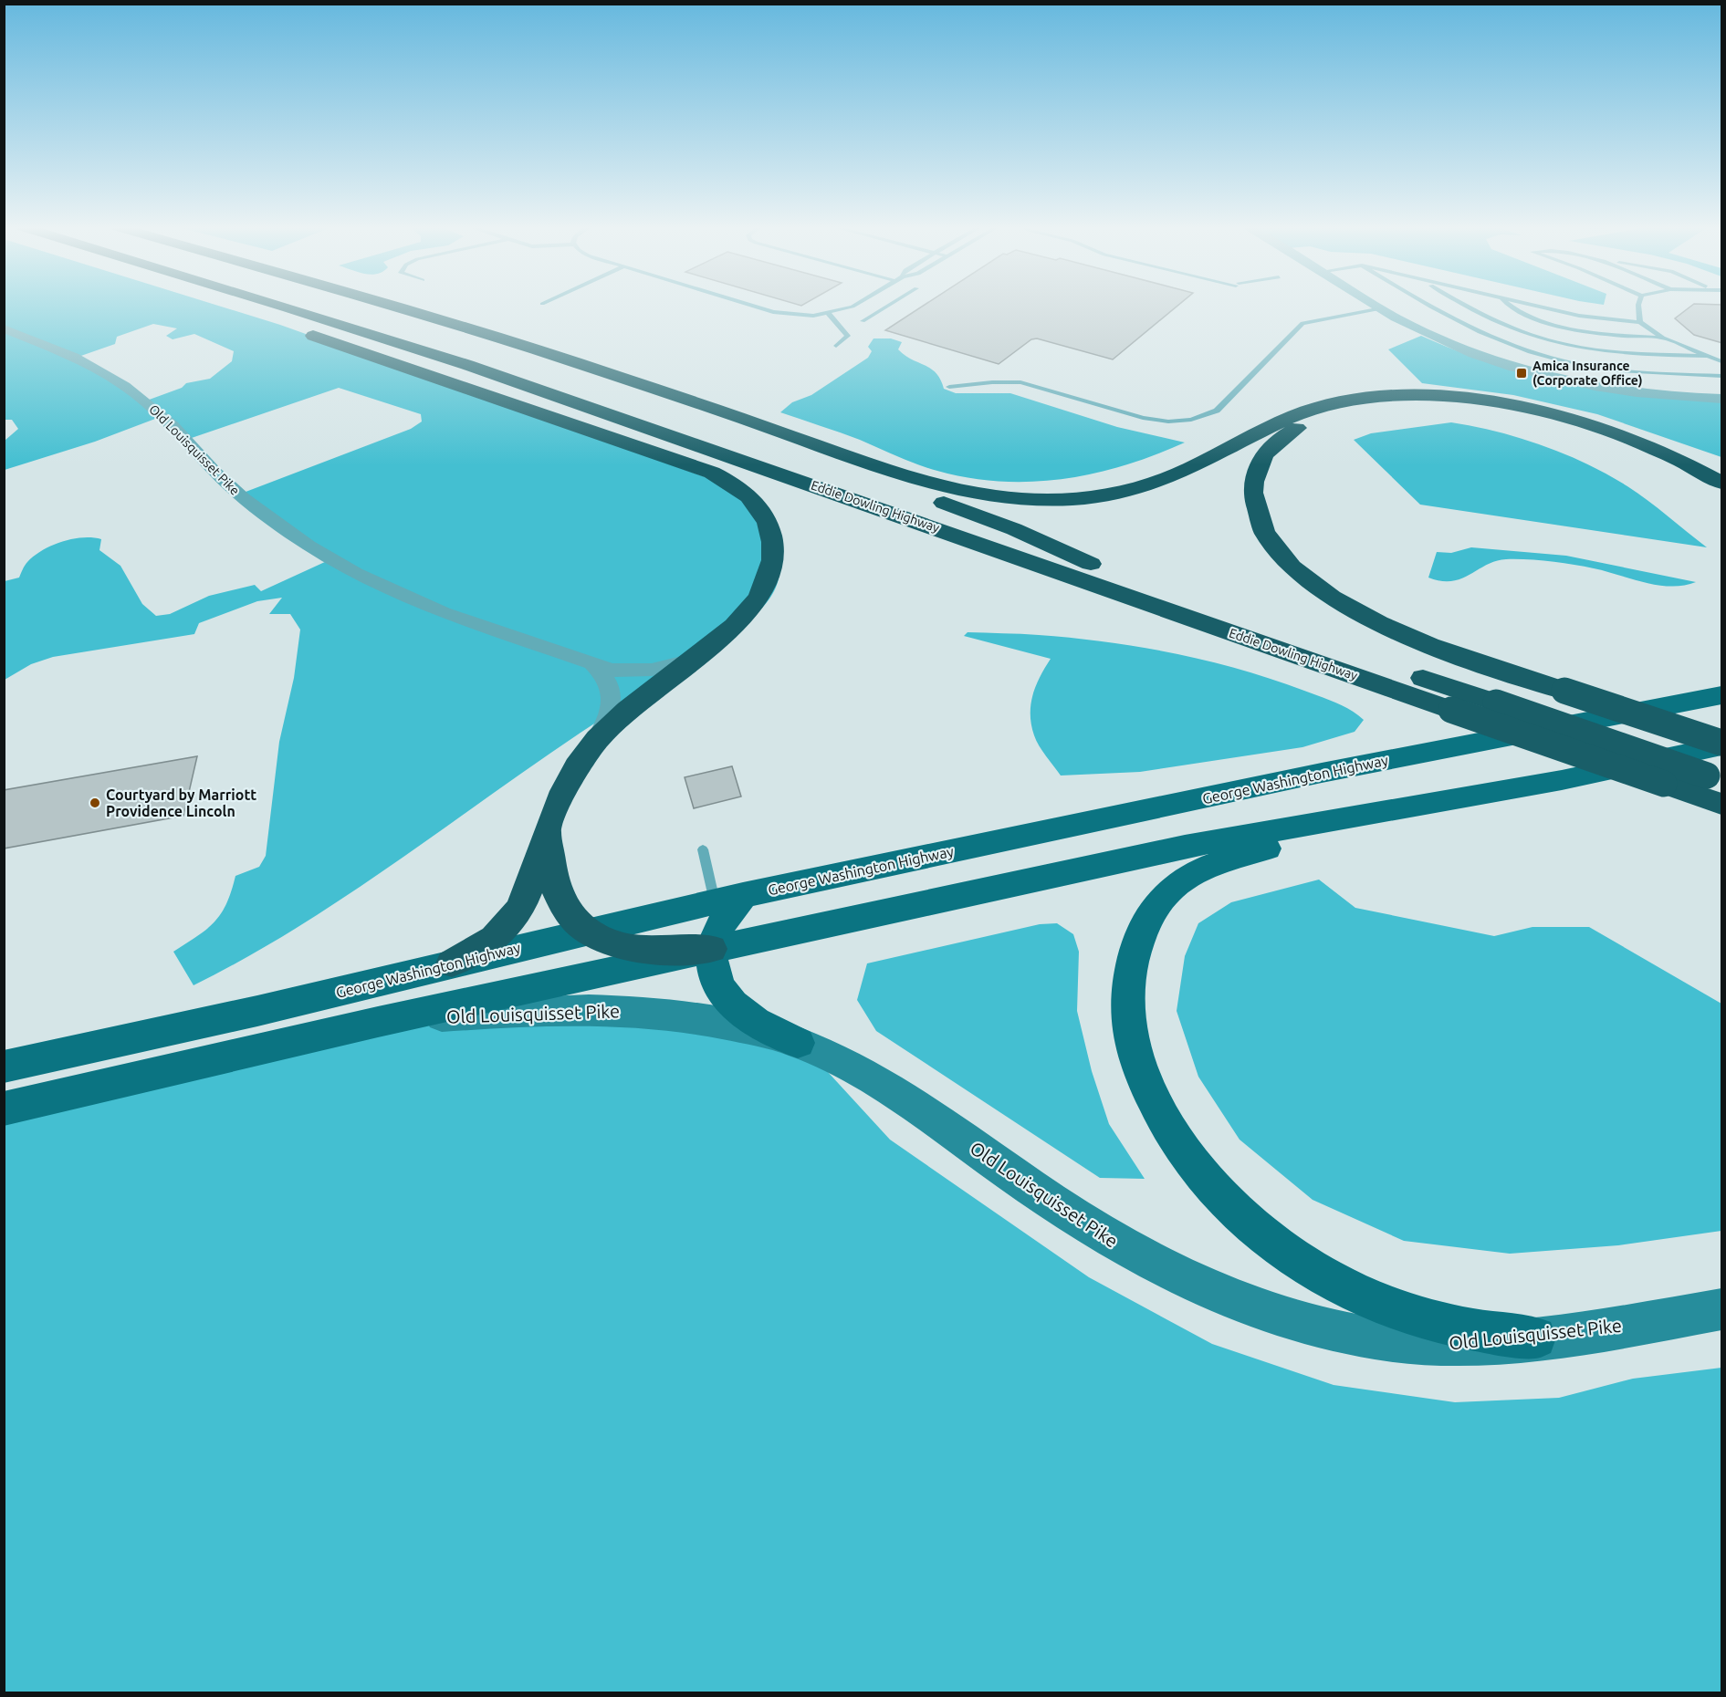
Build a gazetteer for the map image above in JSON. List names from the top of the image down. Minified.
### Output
{"streets":{"highway":["Eddie Dowling Highway"],"main road":["George Washington Highway"],"street":["Old Louisquisset Pike"]},"places":{"transit":["Amica Insurance (Corporate Office)"],"other":["Courtyard by Marriott Providence Lincoln"]}}
